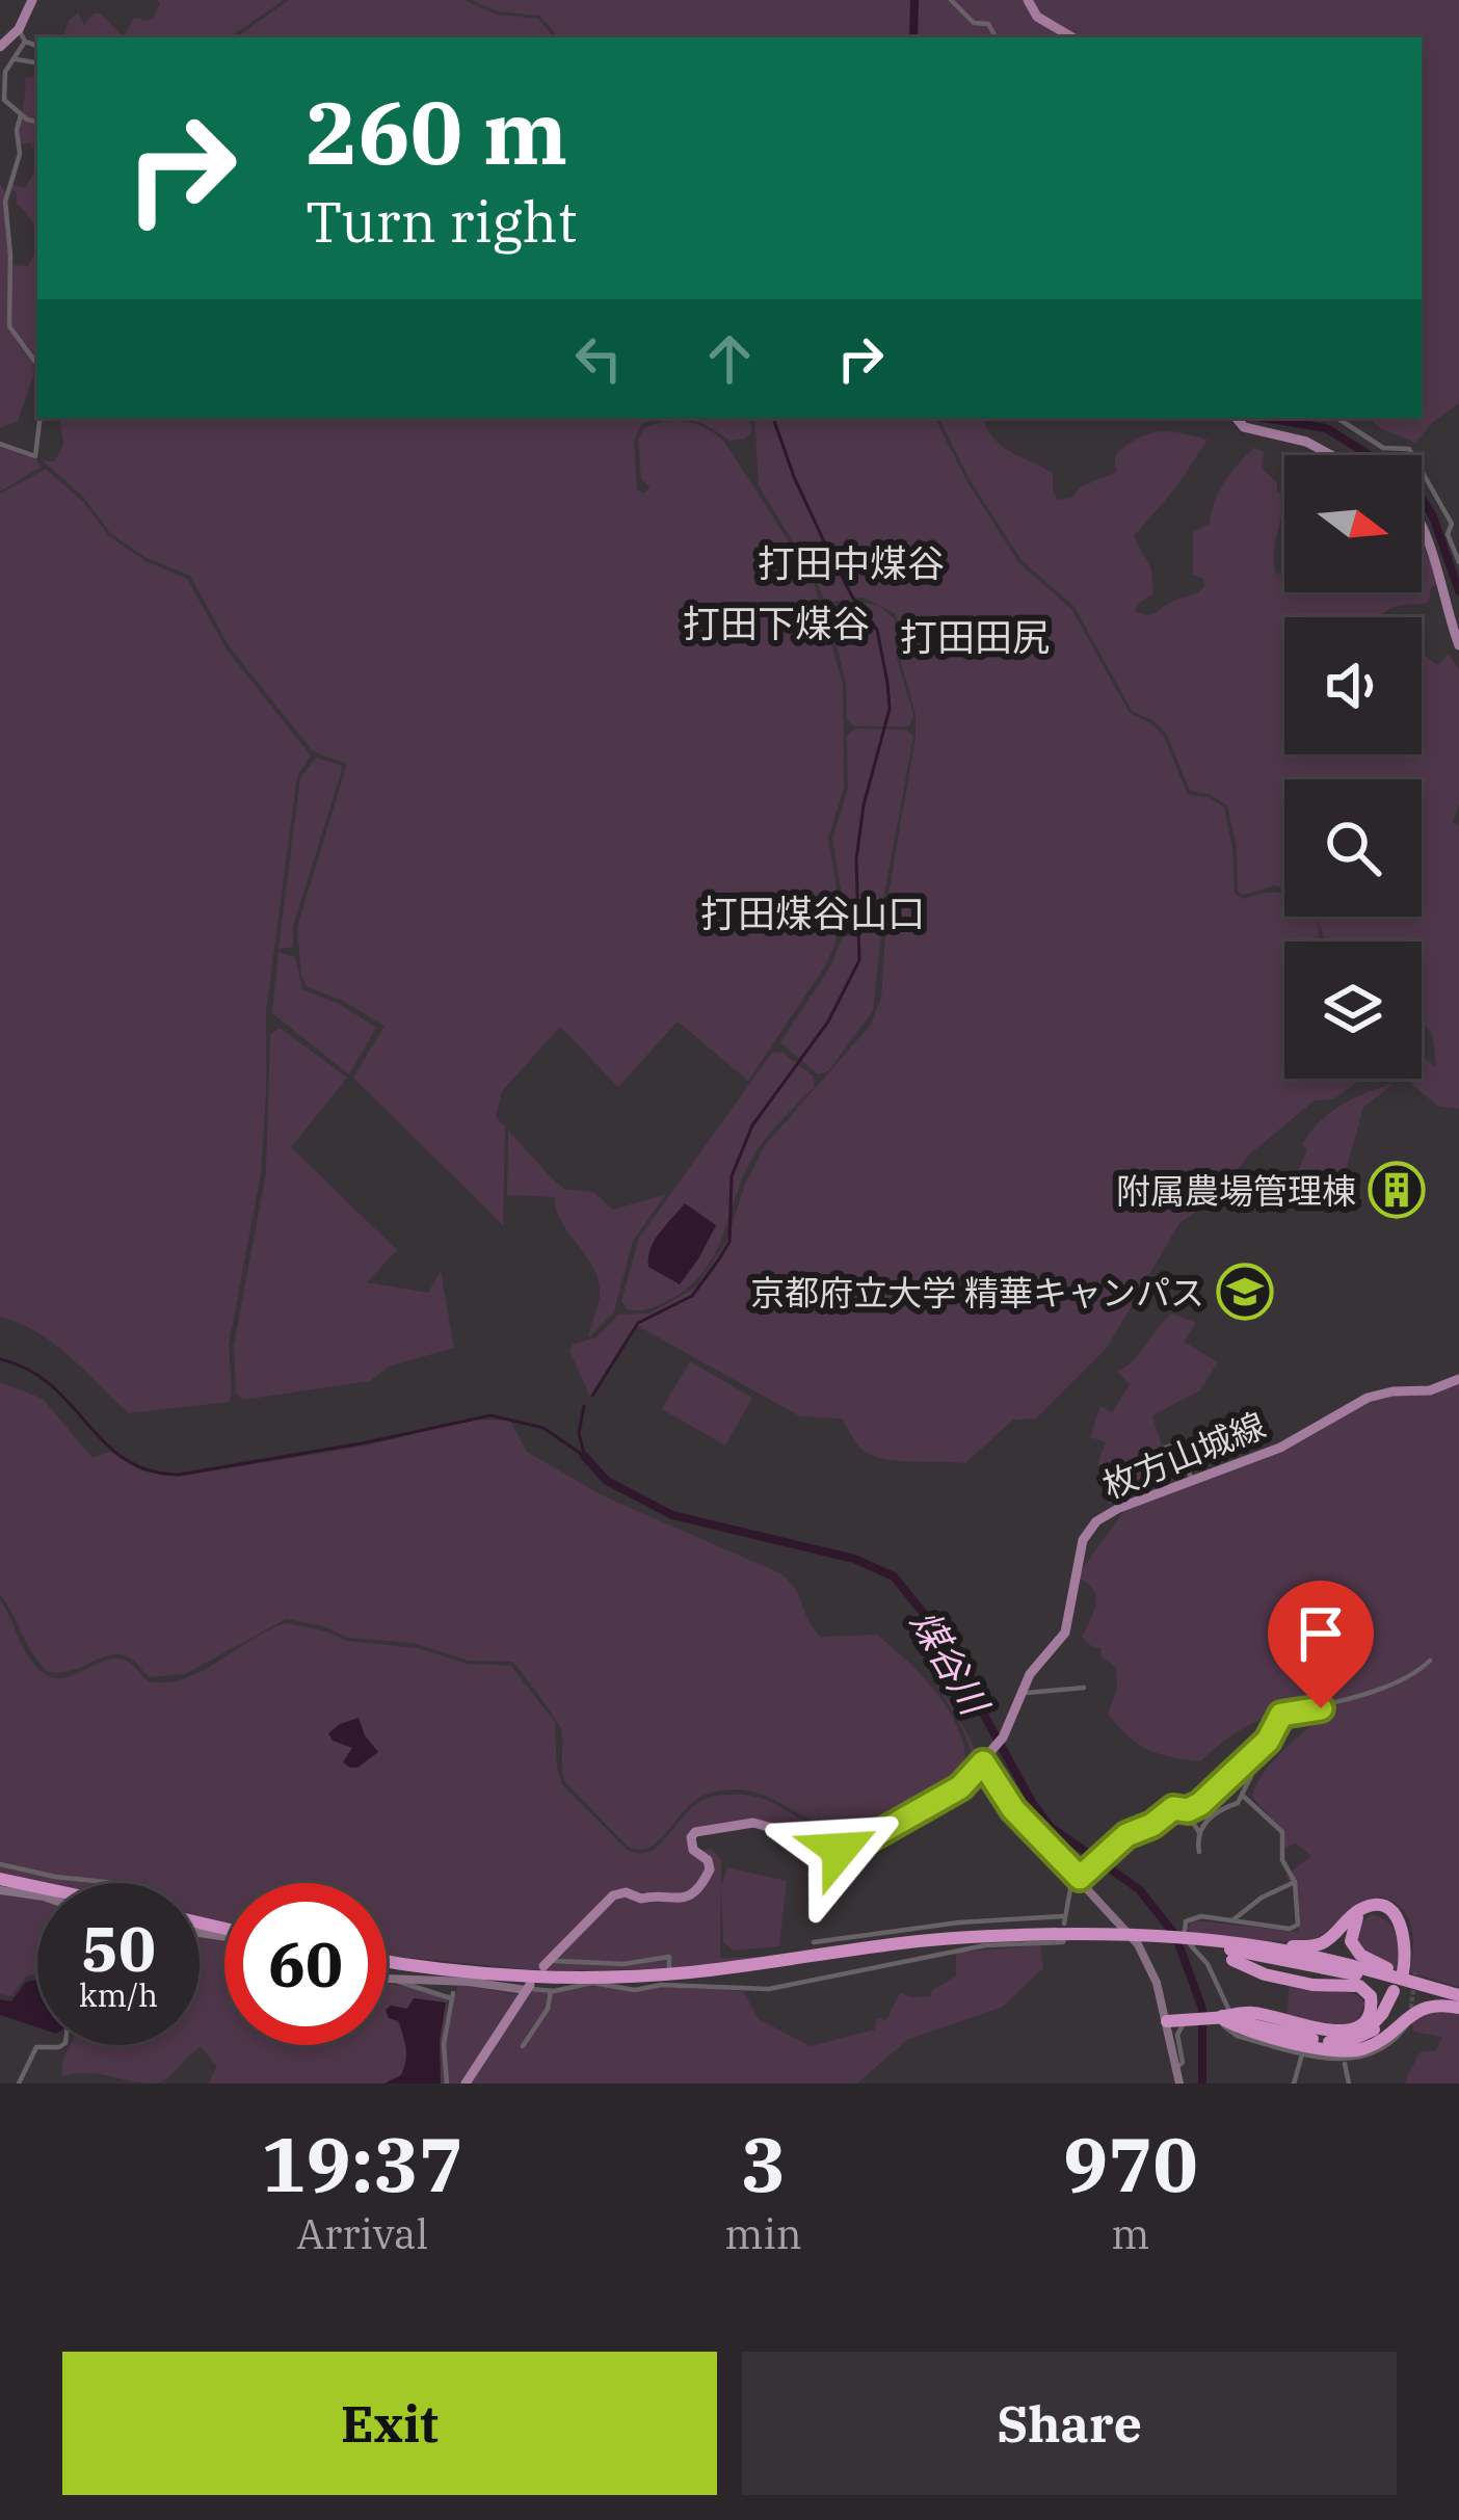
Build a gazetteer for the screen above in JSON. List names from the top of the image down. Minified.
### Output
{"streets":{"main road":["枚方山城線"]},"districts":["打田中煤谷","打田下煤谷","打田田尻","打田煤谷山口"],"water":["煤谷川"],"places":{"building":["附属農場管理棟"],"school or university":["京都府立大学 精華キャンパス"]},"north":"right","page":{"turn":["260 m","Turn right"],"speed":"50 km/h","limit":"60","eta":["19:37","Arrival","3","min","970","m"],"buttons":["Exit","Share"]}}
